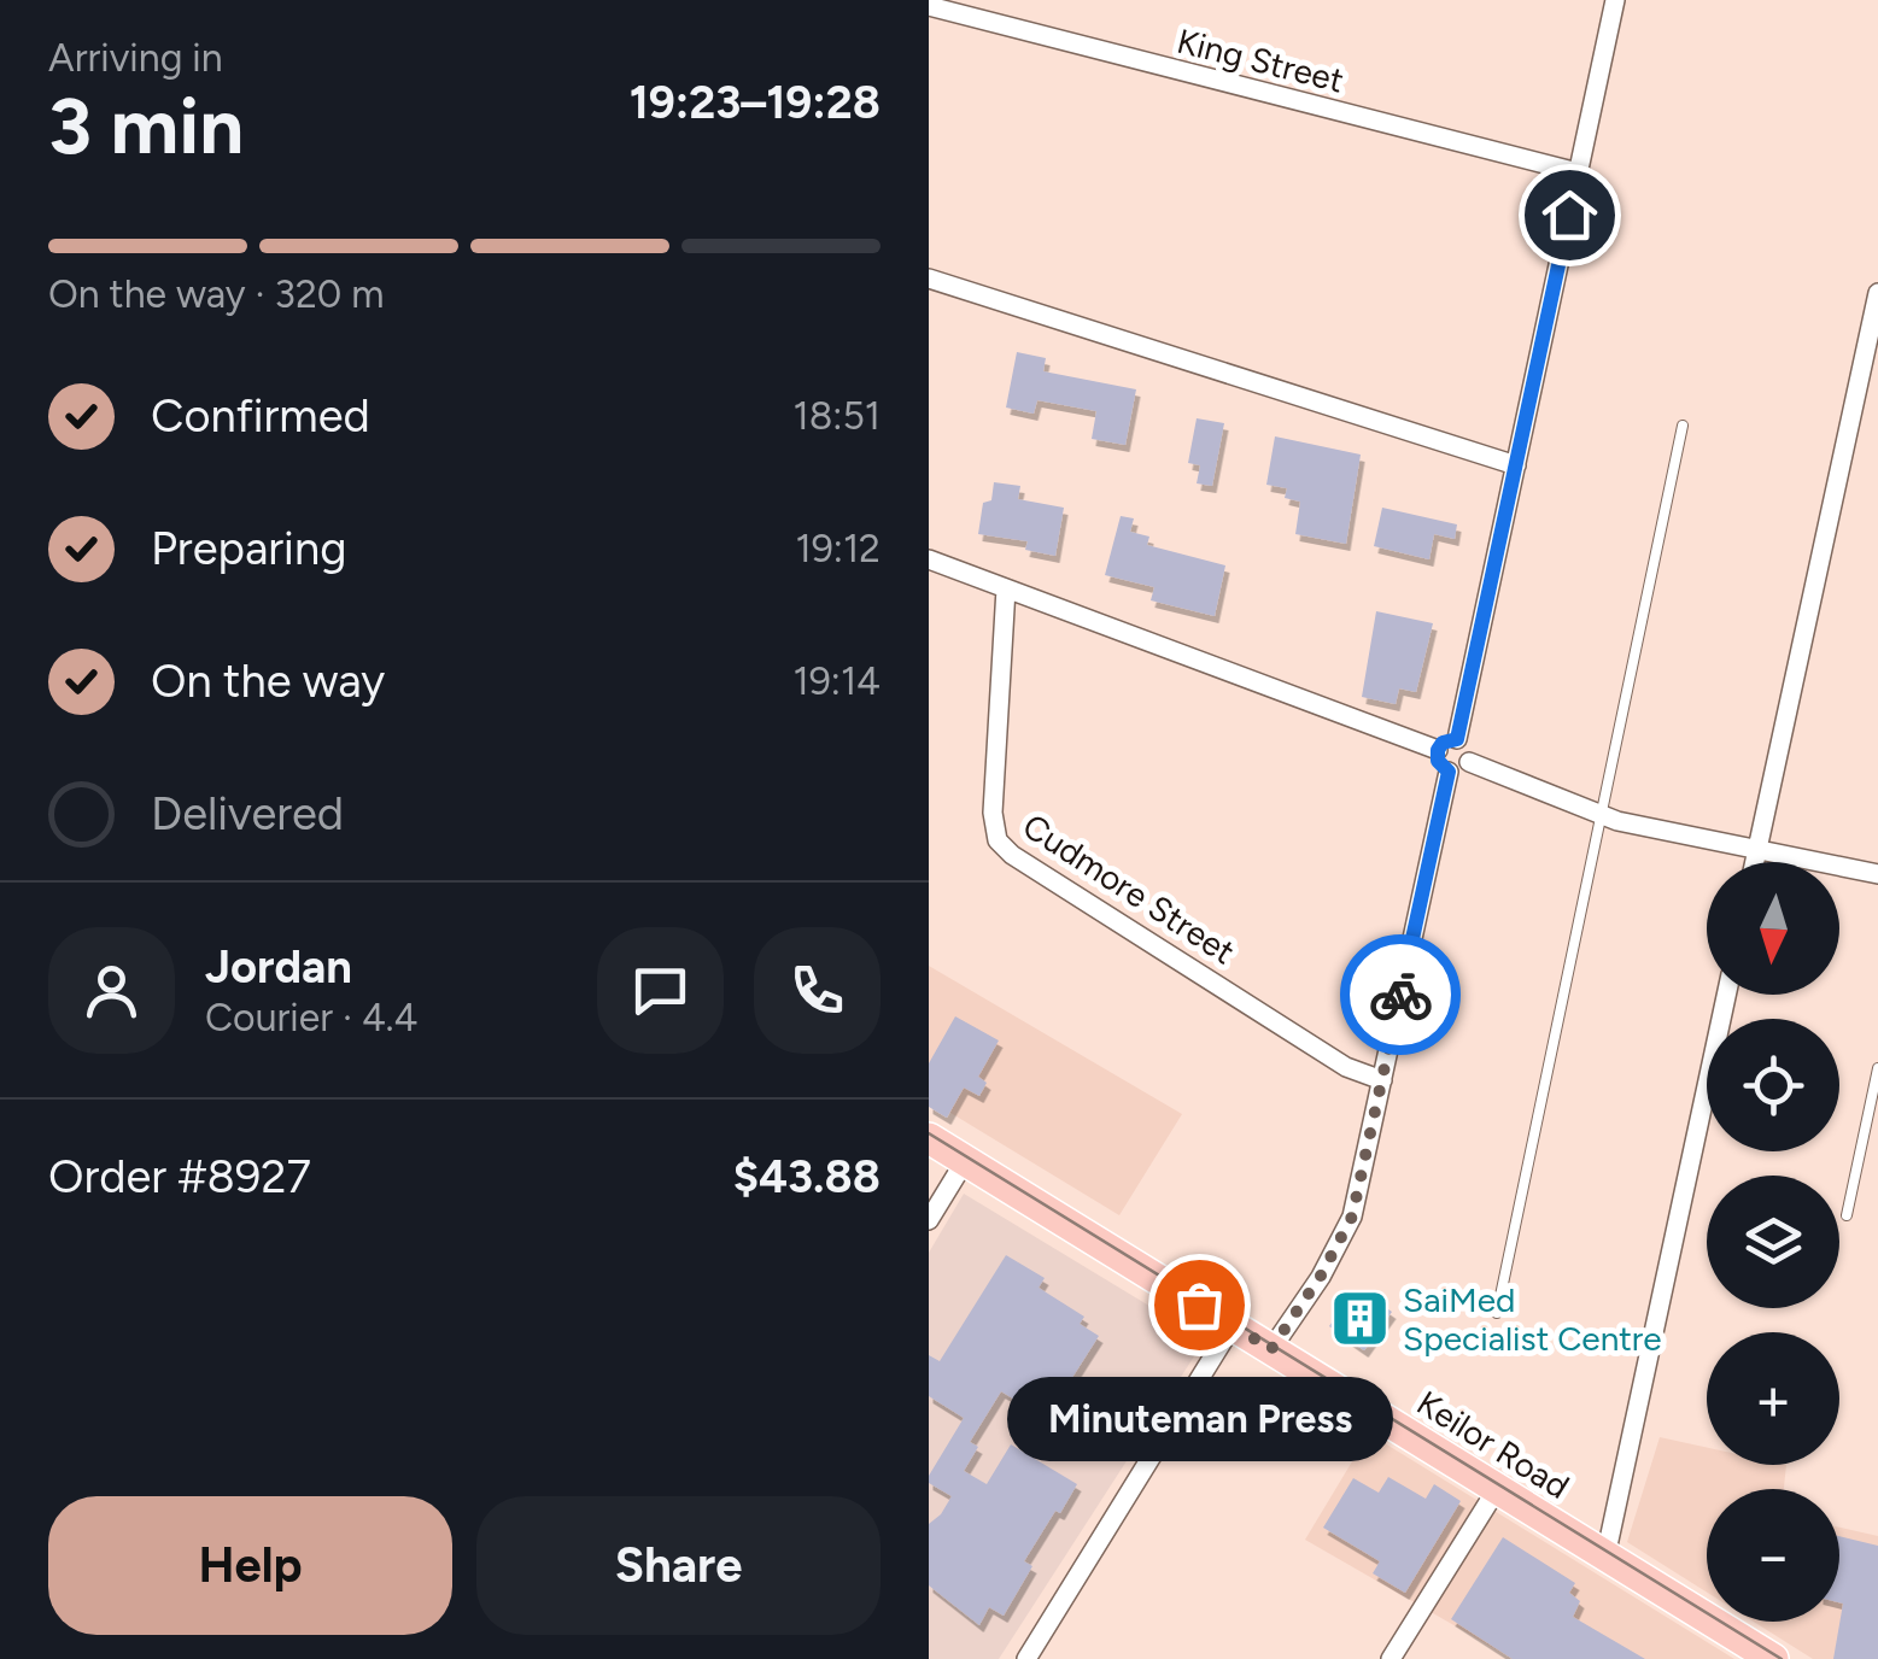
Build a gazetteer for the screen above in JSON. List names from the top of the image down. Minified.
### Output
{"streets":{"main road":["Keilor Road"],"street":["King Street","Cudmore Street"]},"places":{"other":["Minuteman Press"],"building":["SaiMed Specialist Centre"]},"north":"bottom","page":{"heading":["3 min","Arriving in","19:23–19:28"],"panel":["Jordan","Courier · 4.4","Order #8927","$43.88"],"bar":"On the way · 320 m","list":[["Confirmed","18:51"],["Preparing","19:12"],["On the way","19:14"],"Delivered"],"map_buttons":["+","−"],"bubble":"Minuteman Press","buttons":["Help","Share"]}}
